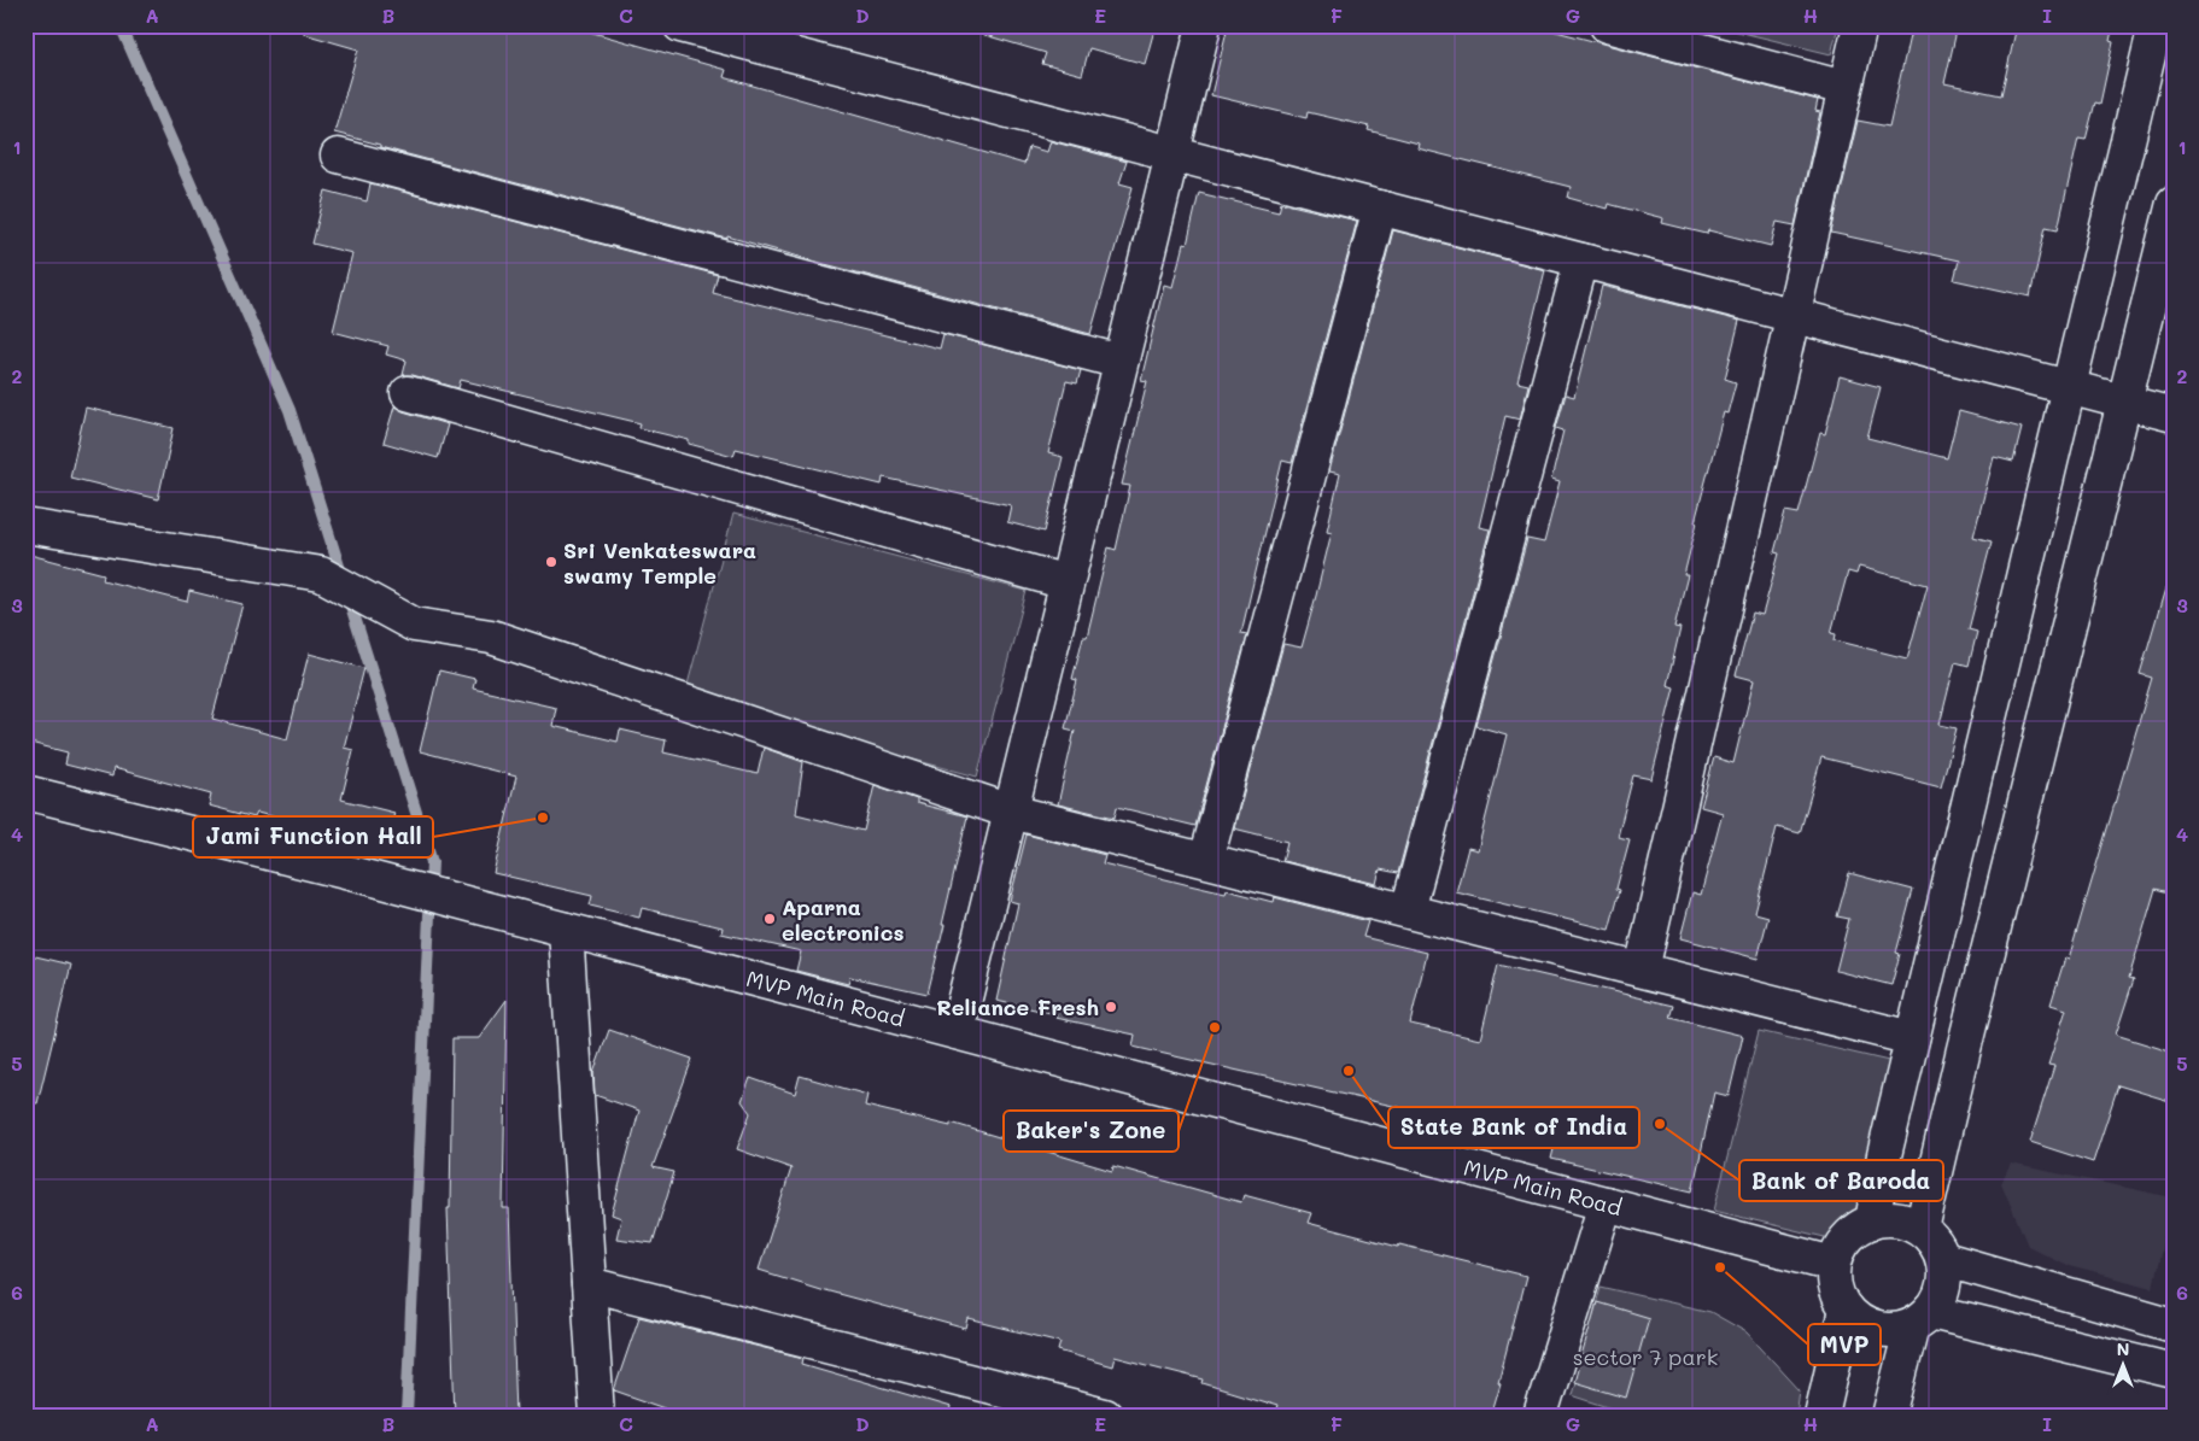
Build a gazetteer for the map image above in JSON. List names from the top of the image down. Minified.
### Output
{"streets":{"street":["MVP Main Road"]},"parks":["sector 7 park"],"places":["Sri Venkateswara swamy Temple","Jami Function Hall","Aparna electronics","Reliance Fresh","Baker's Zone","State Bank of India","Bank of Baroda","MVP"],"north":"top","grid":{"columns":["A","B","C","D","E","F","G","H","I"],"rows":["1","2","3","4","5","6"]}}
